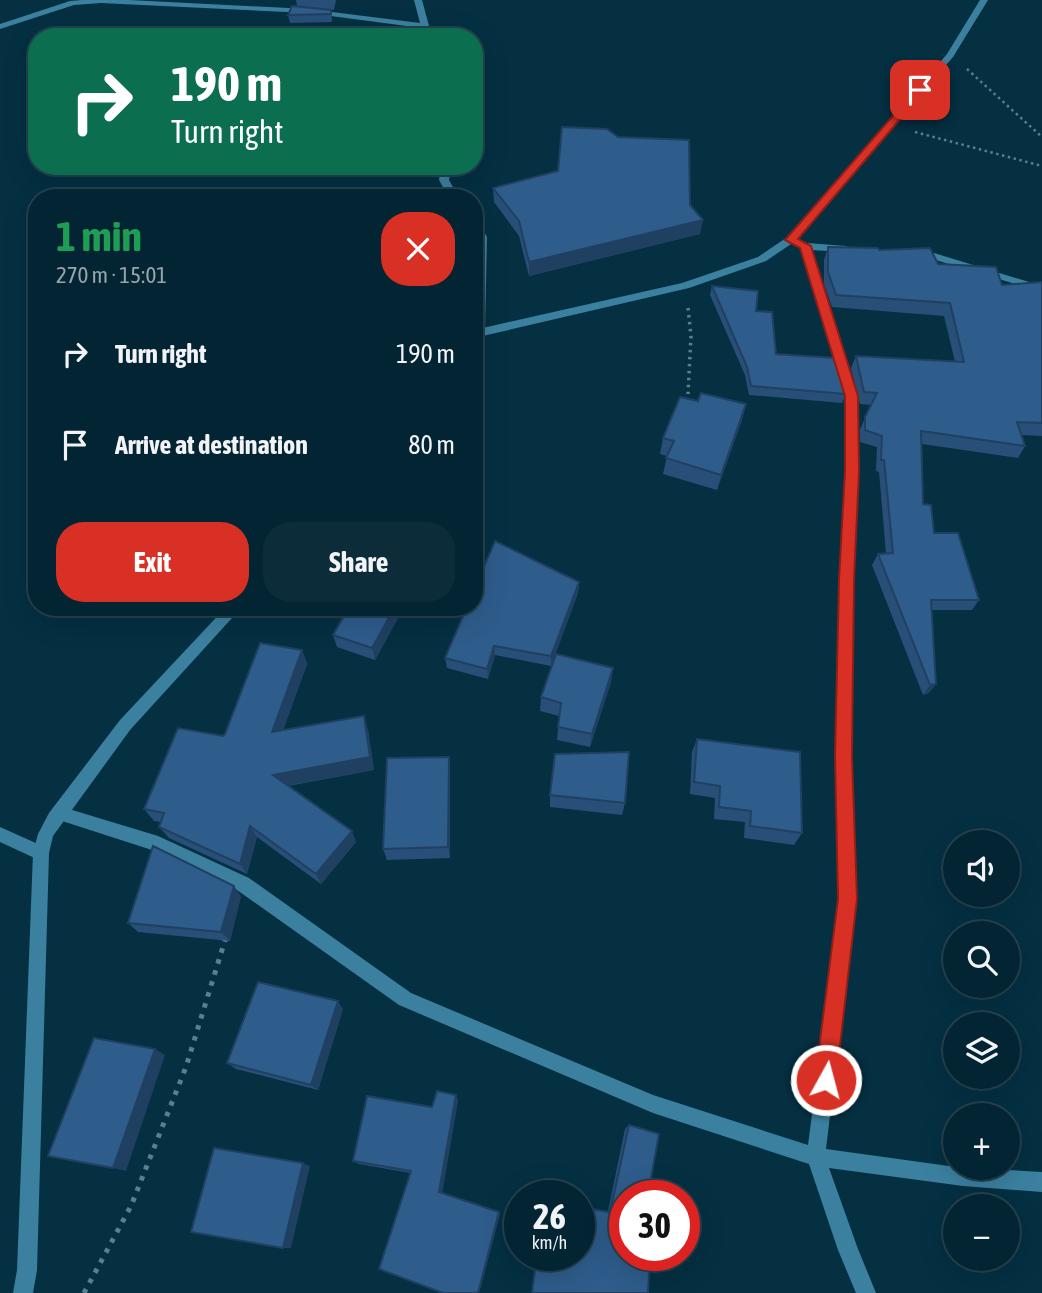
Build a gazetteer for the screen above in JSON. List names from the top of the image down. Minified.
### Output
{"page":{"turn":["190 m","Turn right"],"heading":["1 min","270 m · 15:01"],"list":[{"name":"Turn right","value":"190 m"},{"name":"Arrive at destination","value":"80 m"}],"buttons":["Exit","Share"],"map_buttons":["+","−"],"speed":"26 km/h","limit":"30"}}
